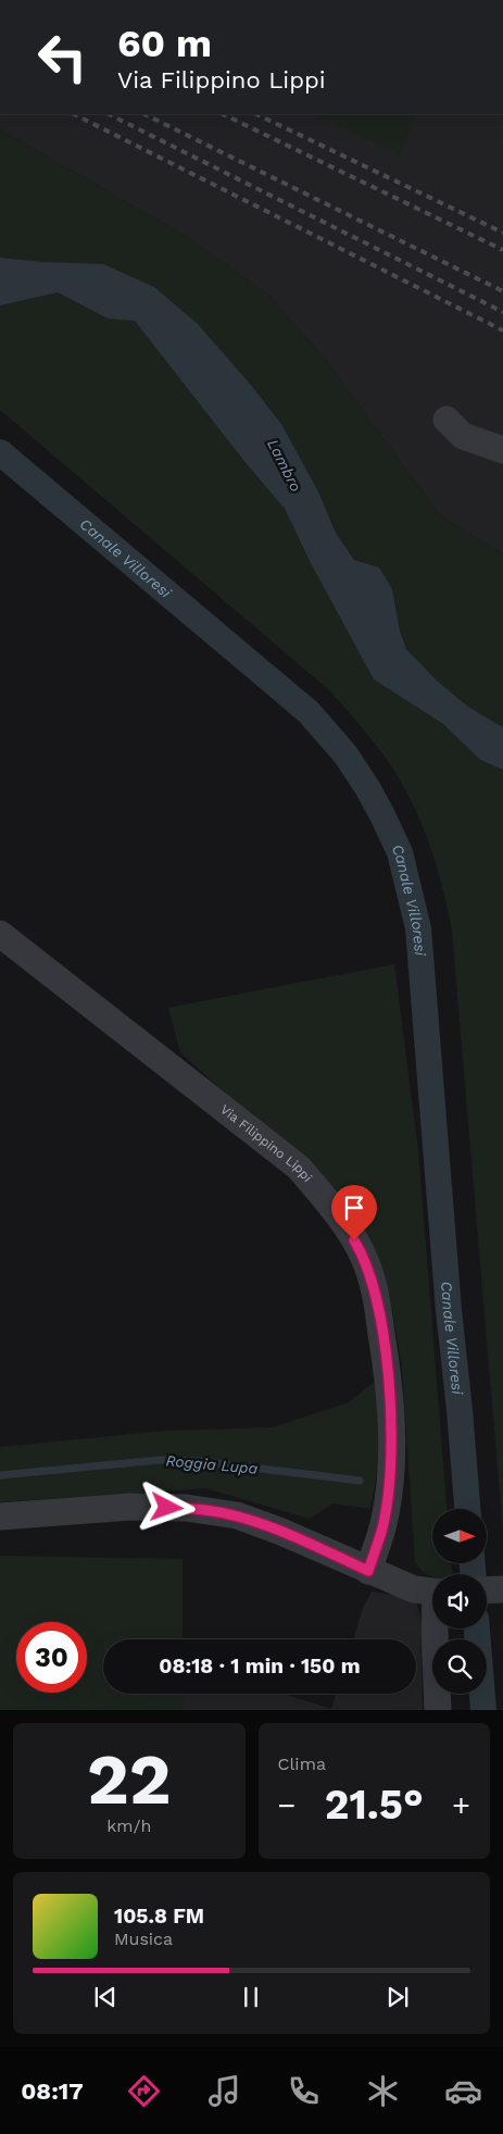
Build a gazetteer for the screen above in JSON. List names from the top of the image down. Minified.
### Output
{"streets":{"street":["Via Filippino Lippi"]},"water":["Lambro","Canale Villoresi","Roggia Lupa"],"north":"right","page":{"turn":["60 m","Via Filippino Lippi"],"limit":"30","trip":"08:18 · 1 min · 150 m","tile":[["22","km/h"],"Clima"],"heat":["−","21.5°","+"],"song":["105.8 FM","Musica"],"tabs":"08:17"}}
